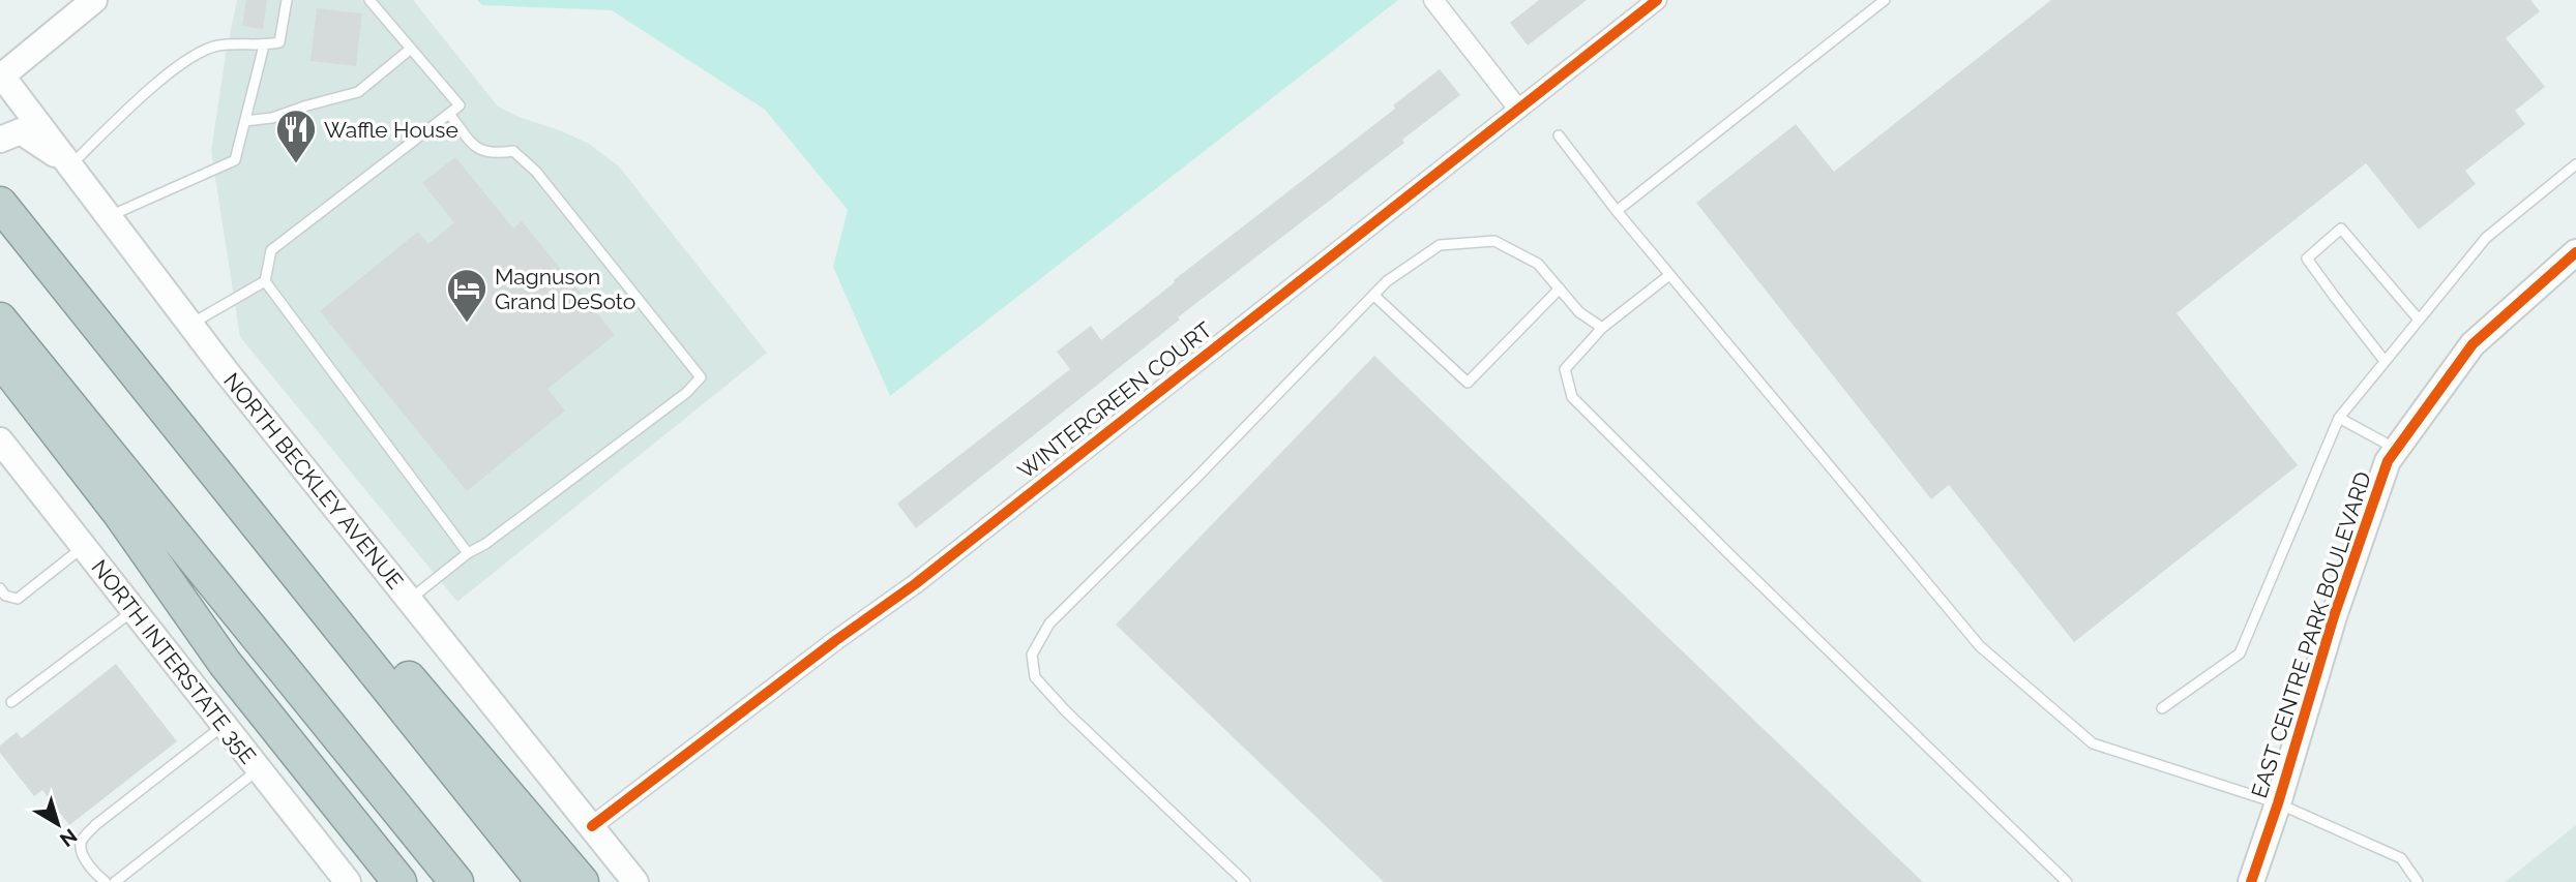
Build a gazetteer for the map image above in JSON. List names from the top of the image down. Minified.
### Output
{"streets":{"main road":["NORTH BECKLEY AVENUE","EAST CENTRE PARK BOULEVARD","NORTH INTERSTATE 35E"],"street":["WINTERGREEN COURT"]},"crossings":[["WINTERGREEN COURT","NORTH BECKLEY AVENUE"]],"places":{"restaurant":["Waffle House"],"hotel":["Magnuson Grand DeSoto"]},"north":"bottom right"}
